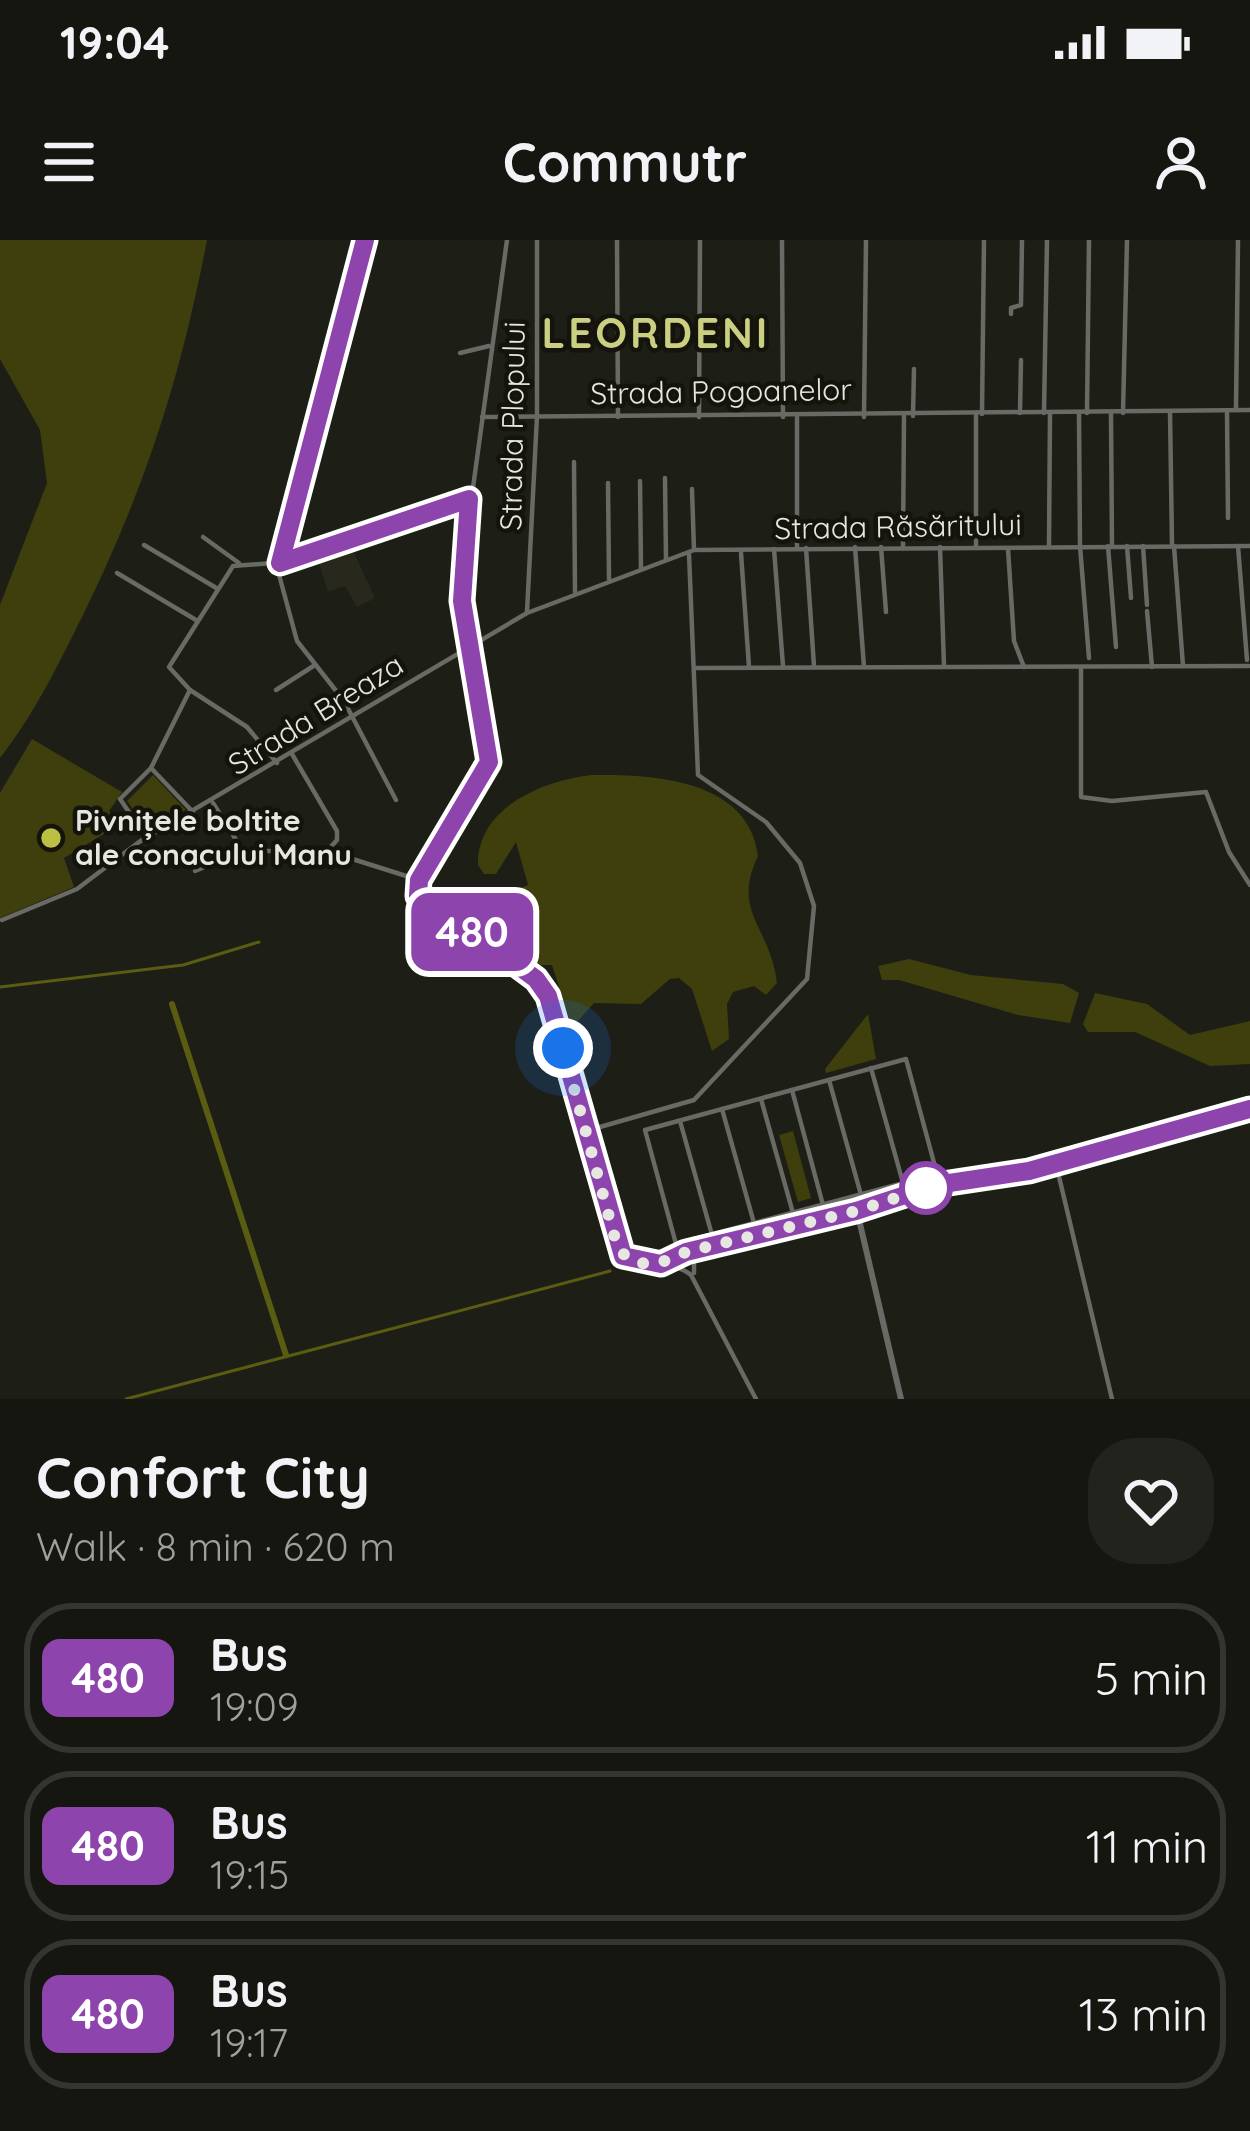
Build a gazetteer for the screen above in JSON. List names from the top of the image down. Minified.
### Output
{"streets":{"street":["Strada Pogoanelor","Strada Plopului","Strada Răsăritului","Strada Breaza"]},"crossings":[["Strada Pogoanelor","Strada Plopului"],["Strada Plopului","Strada Răsăritului"],["Strada Plopului","Strada Breaza"],["Strada Răsăritului","Strada Breaza"]],"districts":["LEORDENI"],"places":["Pivnițele boltite ale conacului Manu"],"lines":["bus line 480"],"page":{"status":"19:04","header":"Commutr","on_map":"480","heading":["Confort City","Walk · 8 min · 620 m"],"list":[{"mark":"480","name":"Bus","note":"19:09","value":"5 min"},{"mark":"480","name":"Bus","note":"19:15","value":"11 min"},{"mark":"480","name":"Bus","note":"19:17","value":"13 min"}]}}
